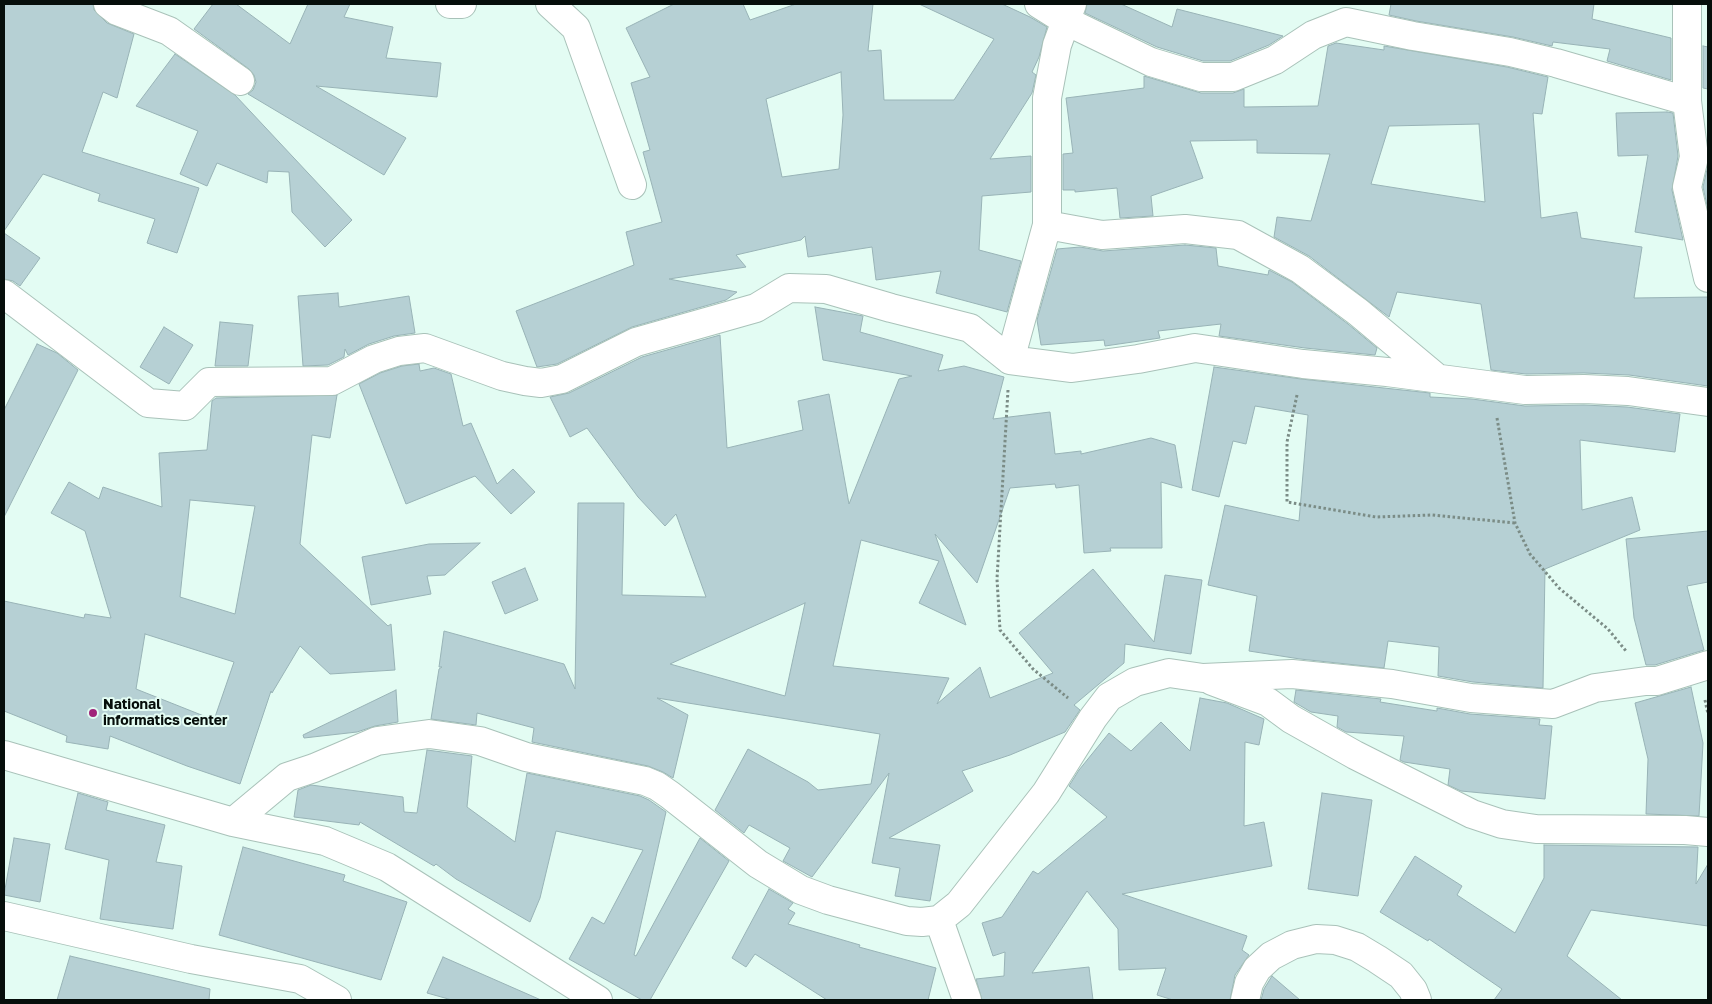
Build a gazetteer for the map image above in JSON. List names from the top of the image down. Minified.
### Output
{"places":["National informatics center"]}
